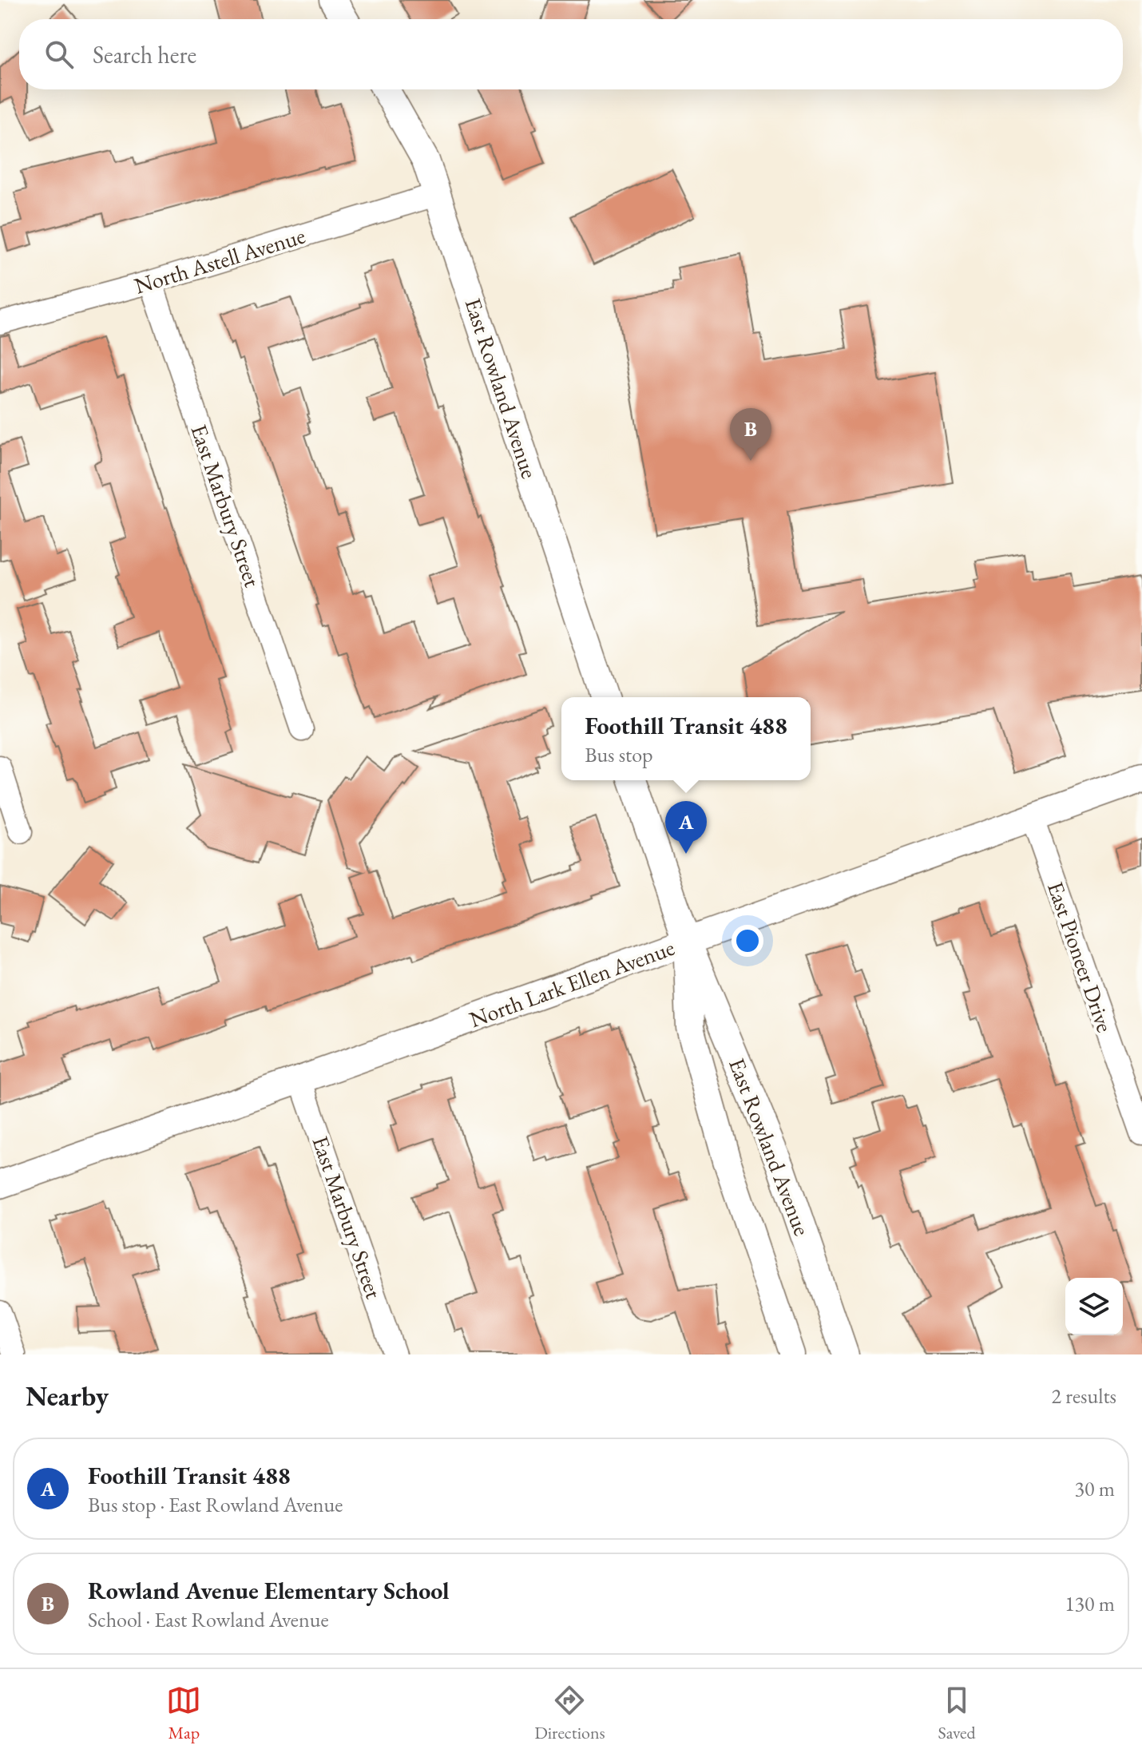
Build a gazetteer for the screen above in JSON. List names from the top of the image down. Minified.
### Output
{"streets":{"street":["North Astell Avenue","East Rowland Avenue","East Marbury Street","East Pioneer Drive","North Lark Ellen Avenue"]},"crossings":[["North Astell Avenue","East Rowland Avenue"],["North Astell Avenue","East Marbury Street"],["East Rowland Avenue","North Lark Ellen Avenue"],["East Marbury Street","North Lark Ellen Avenue"],["East Pioneer Drive","North Lark Ellen Avenue"]],"page":{"search":"Search here","pins":["B","A"],"popup":["Foothill Transit 488","Bus stop"],"heading":["Nearby","2 results"],"list":[{"mark":"A","name":"Foothill Transit 488","note":"Bus stop · East Rowland Avenue","value":"30 m"},{"mark":"B","name":"Rowland Avenue Elementary School","note":"School · East Rowland Avenue","value":"130 m"}],"nav":["Map","Directions","Saved"]}}
